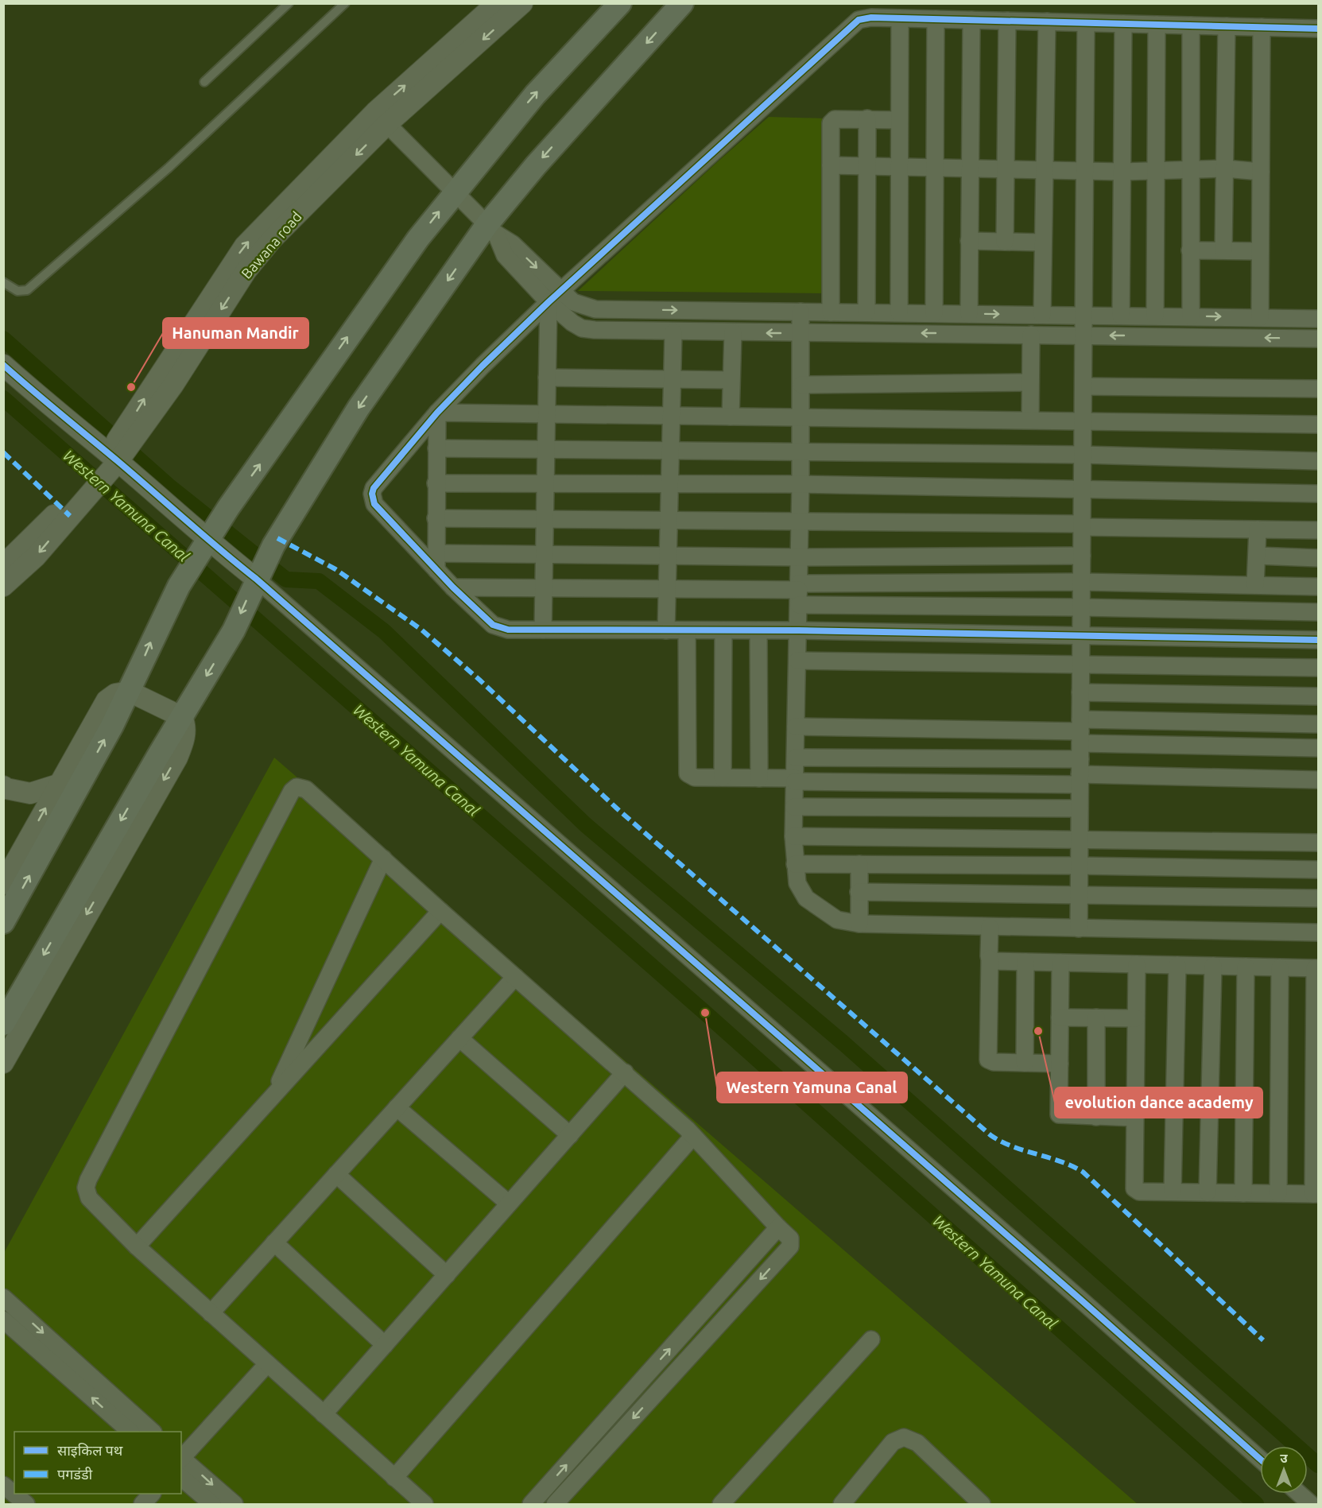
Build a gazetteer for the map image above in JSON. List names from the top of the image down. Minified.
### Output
{"streets":{"street":["Bawana road"]},"water":["Western Yamuna Canal"],"places":["Hanuman Mandir","Western Yamuna Canal","evolution dance academy"],"legend":["साइकिल पथ","पगडंडी"],"north":"top"}
